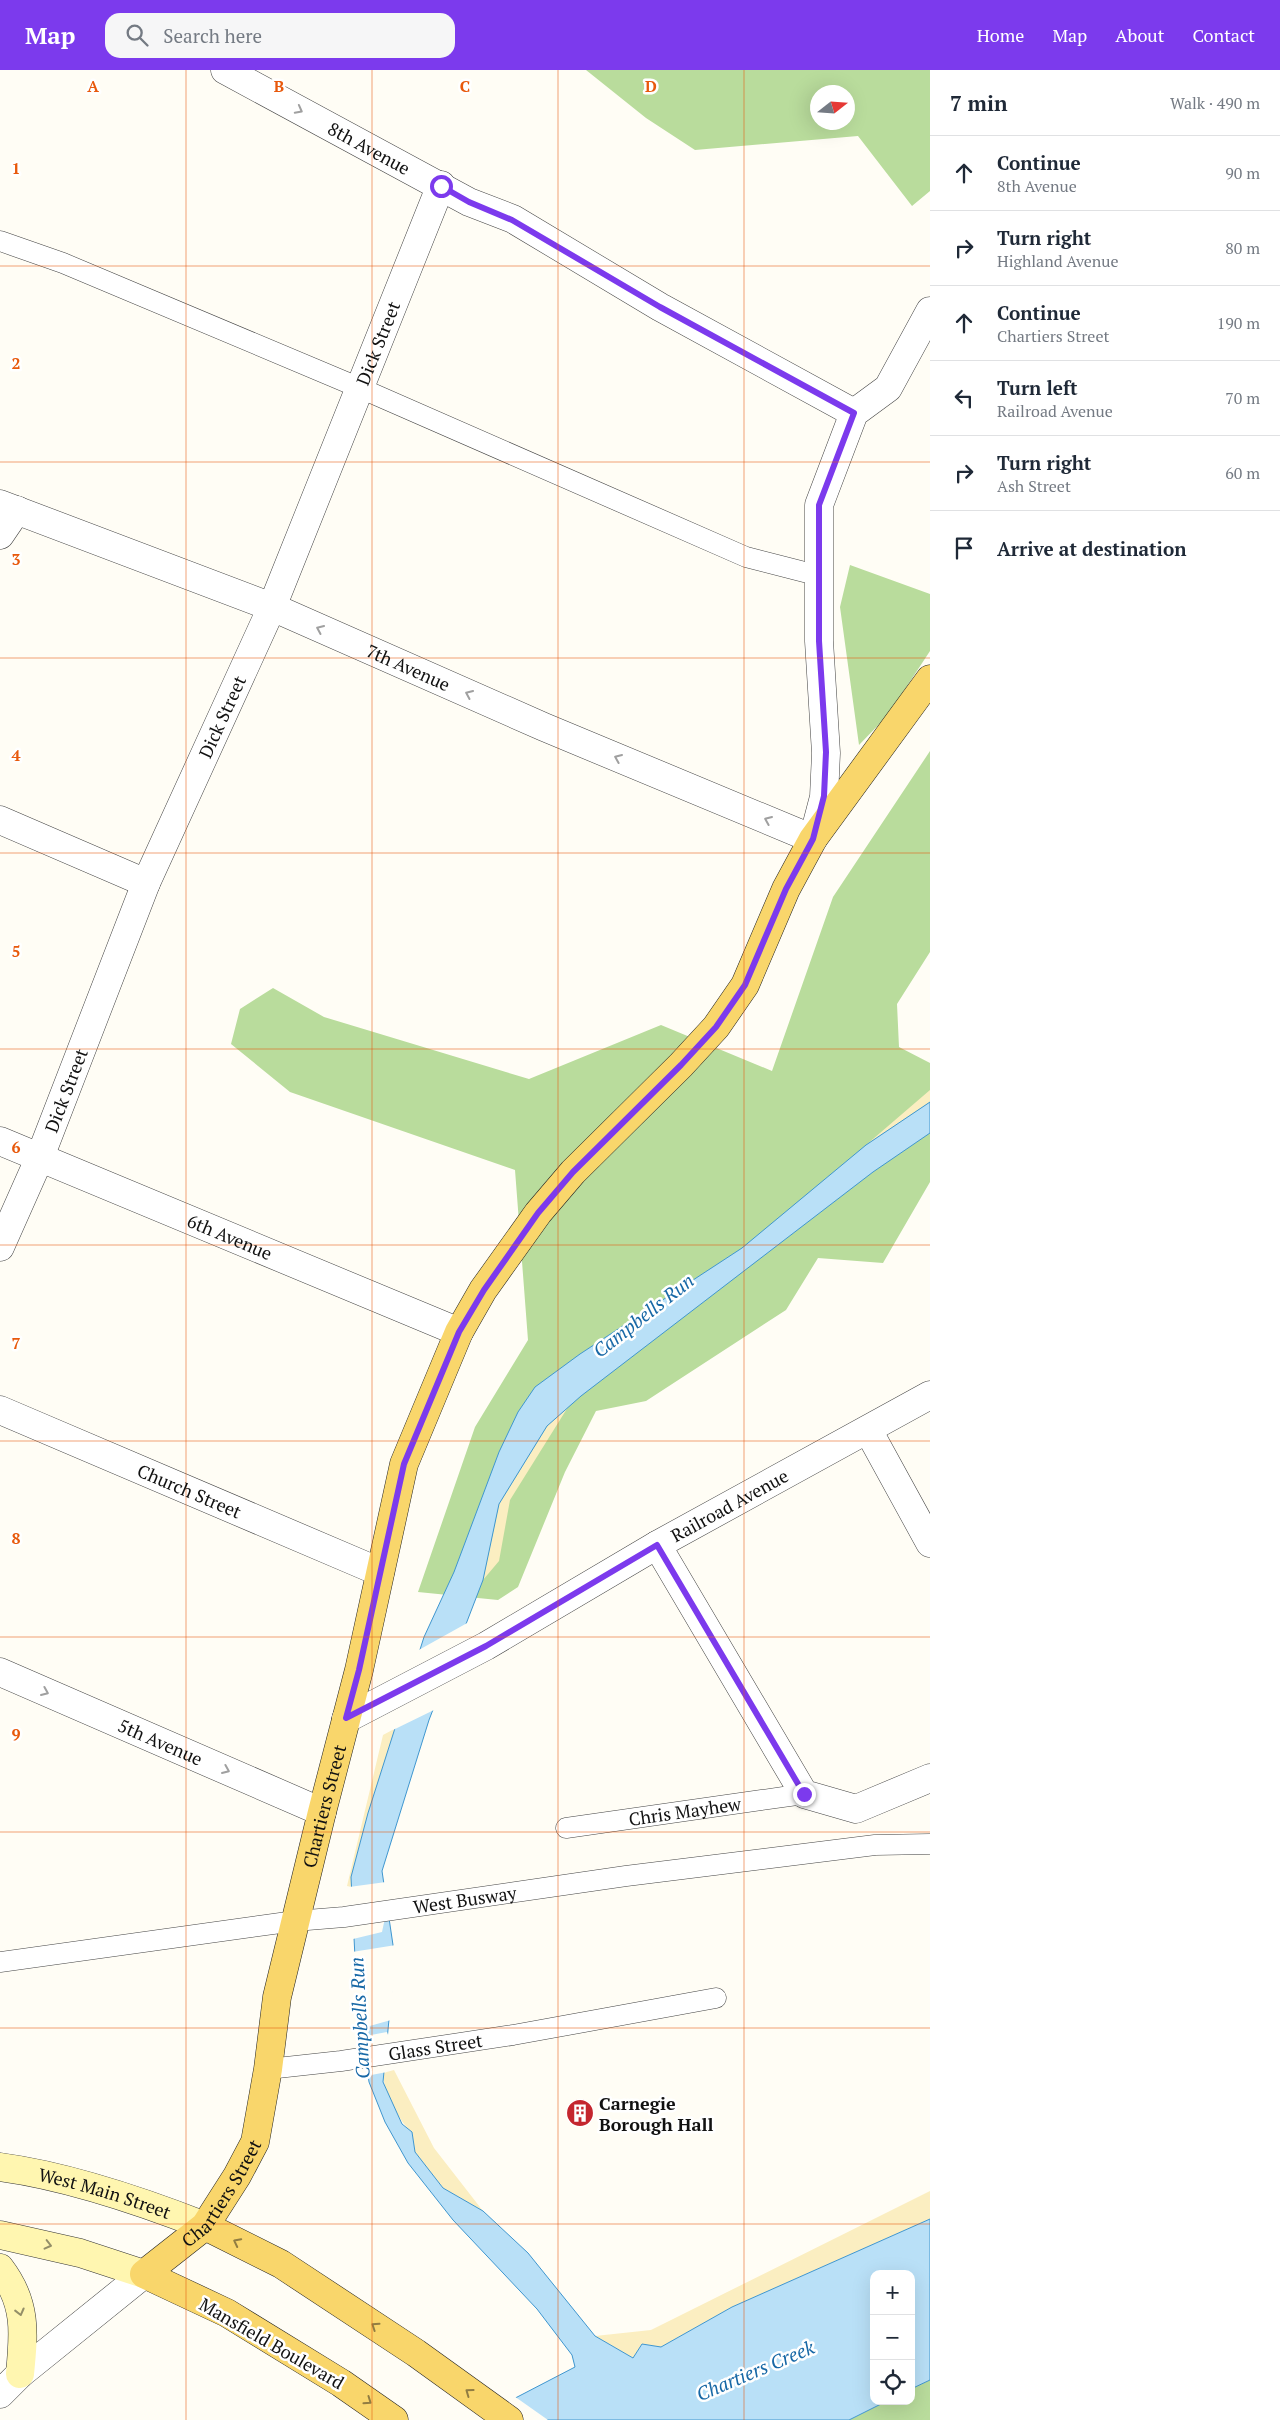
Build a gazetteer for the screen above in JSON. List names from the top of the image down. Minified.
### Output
{"streets":{"main road":["Chartiers Street","West Main Street","Mansfield Boulevard"],"street":["8th Avenue","Dick Street","7th Avenue","6th Avenue","Church Street","Railroad Avenue","5th Avenue"],"lane":["Chris Mayhew","West Busway","Glass Street"]},"crossings":[["8th Avenue","Dick Street"],["Dick Street","7th Avenue"],["Dick Street","6th Avenue"],["7th Avenue","Chartiers Street"],["6th Avenue","Chartiers Street"],["Church Street","Chartiers Street"],["Railroad Avenue","Chartiers Street"],["5th Avenue","Chartiers Street"],["Chartiers Street","West Busway"],["Chartiers Street","Glass Street"],["Chartiers Street","West Main Street"],["Chartiers Street","Mansfield Boulevard"]],"one_way":["7th Avenue","5th Avenue"],"water":["Campbells Run","Chartiers Creek"],"places":{"building":["Carnegie Borough Hall"]},"north":"right","page":{"header":"Map","search":"Search here","nav":["Home","Map","About","Contact"],"heading":["7 min","Walk · 490 m"],"list":[["Continue","8th Avenue","90 m"],["Turn right","Highland Avenue","80 m"],["Continue","Chartiers Street","190 m"],["Turn left","Railroad Avenue","70 m"],["Turn right","Ash Street","60 m"],"Arrive at destination"],"map_buttons":["+","−"]},"grid":{"columns":["A","B","C","D"],"rows":["1","2","3","4","5","6","7","8","9"]}}
